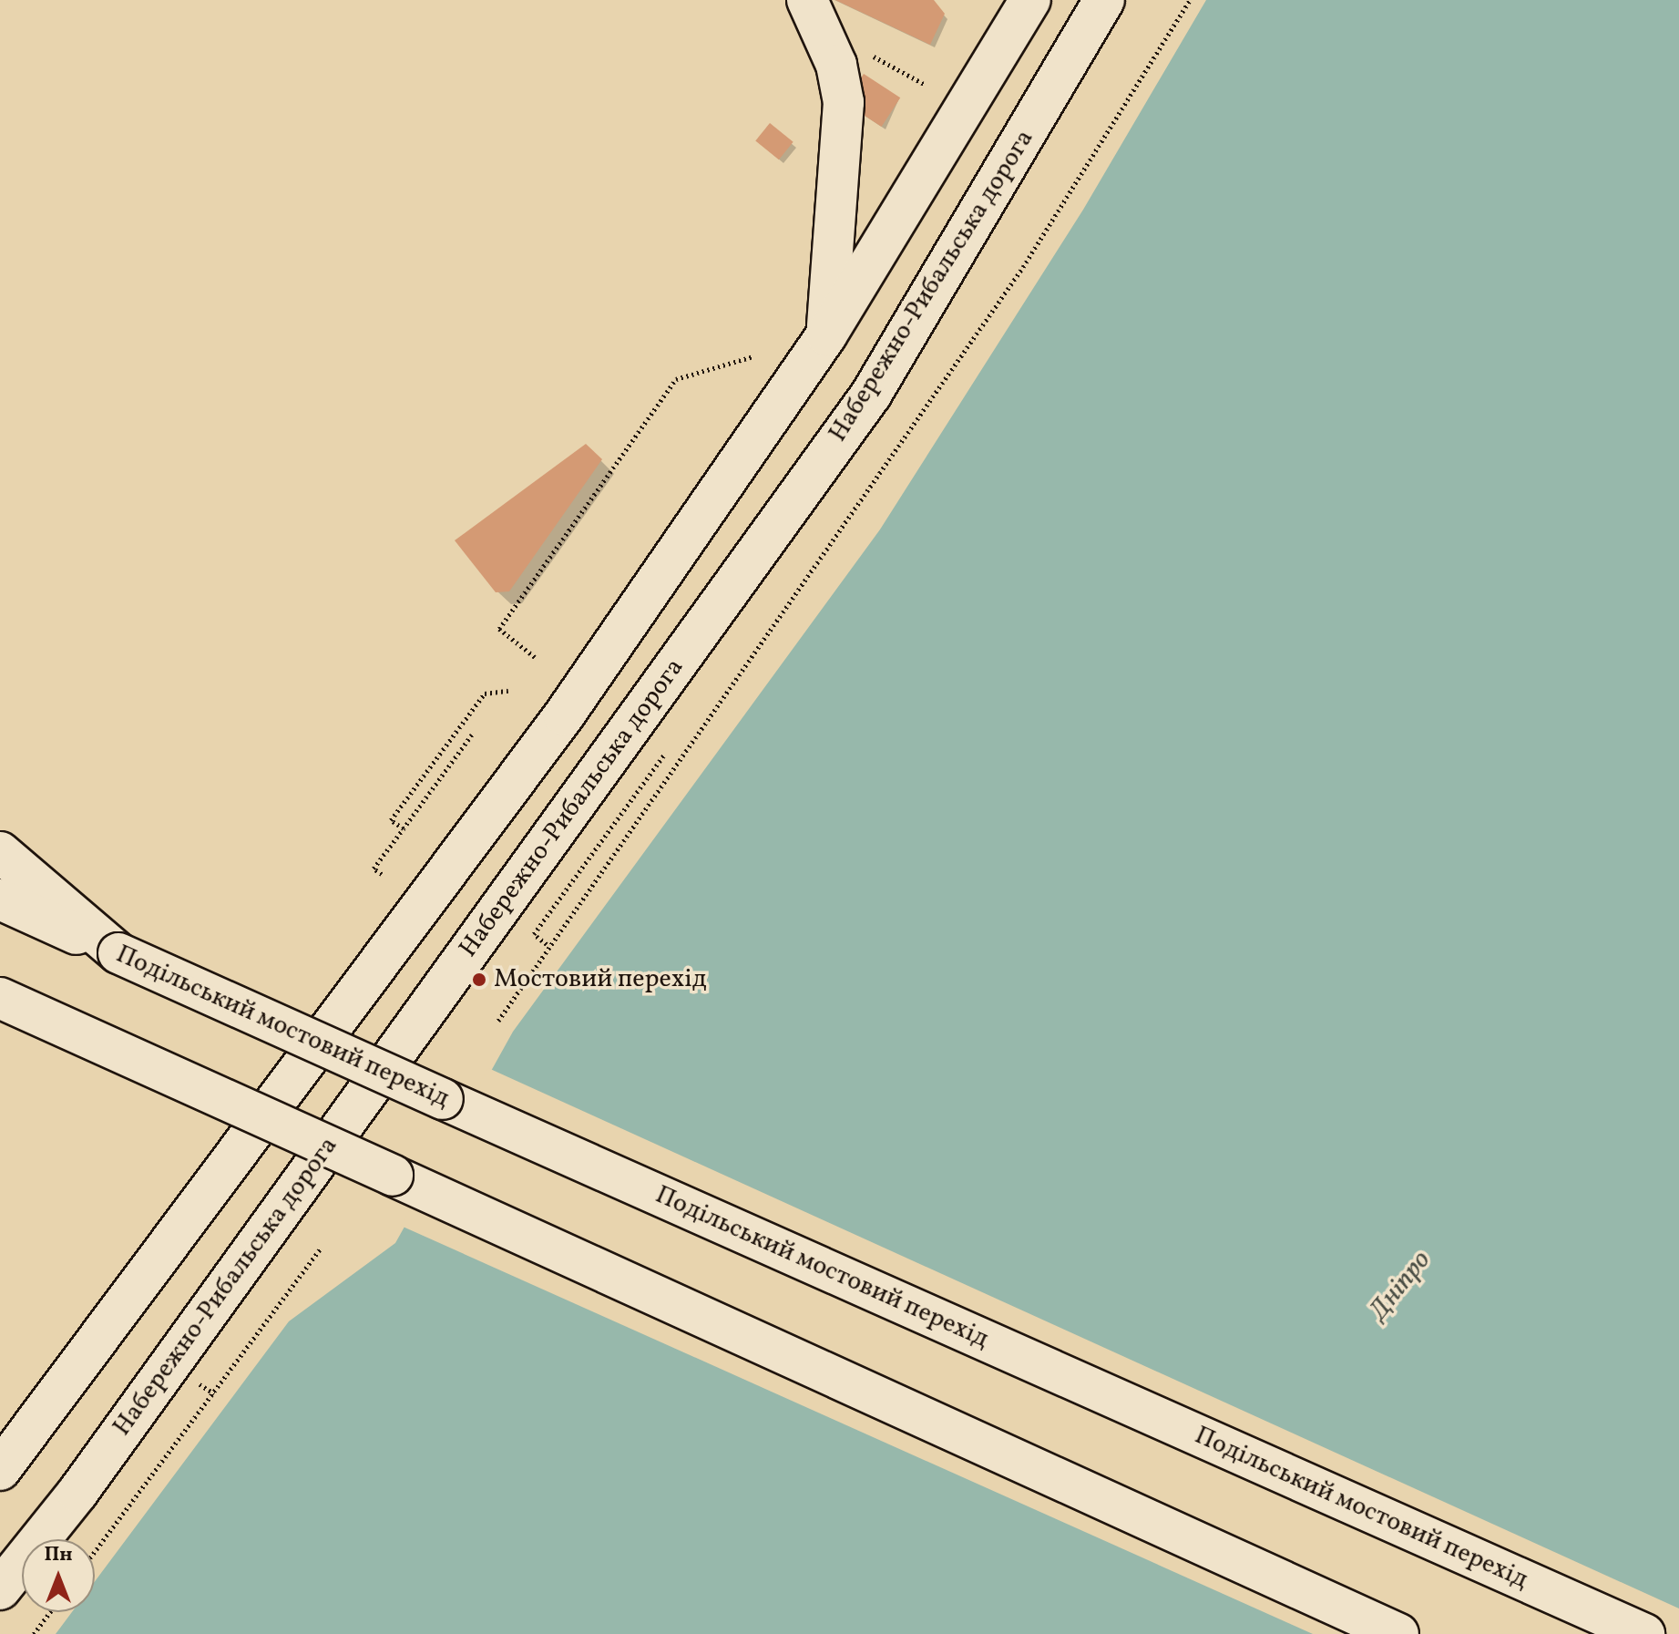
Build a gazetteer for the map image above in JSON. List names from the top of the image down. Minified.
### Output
{"streets":{"main road":["Набережно-Рибальська дорога","Подільський мостовий перехід"]},"water":["Дніпро"],"places":["Мостовий перехід"],"north":"top"}
